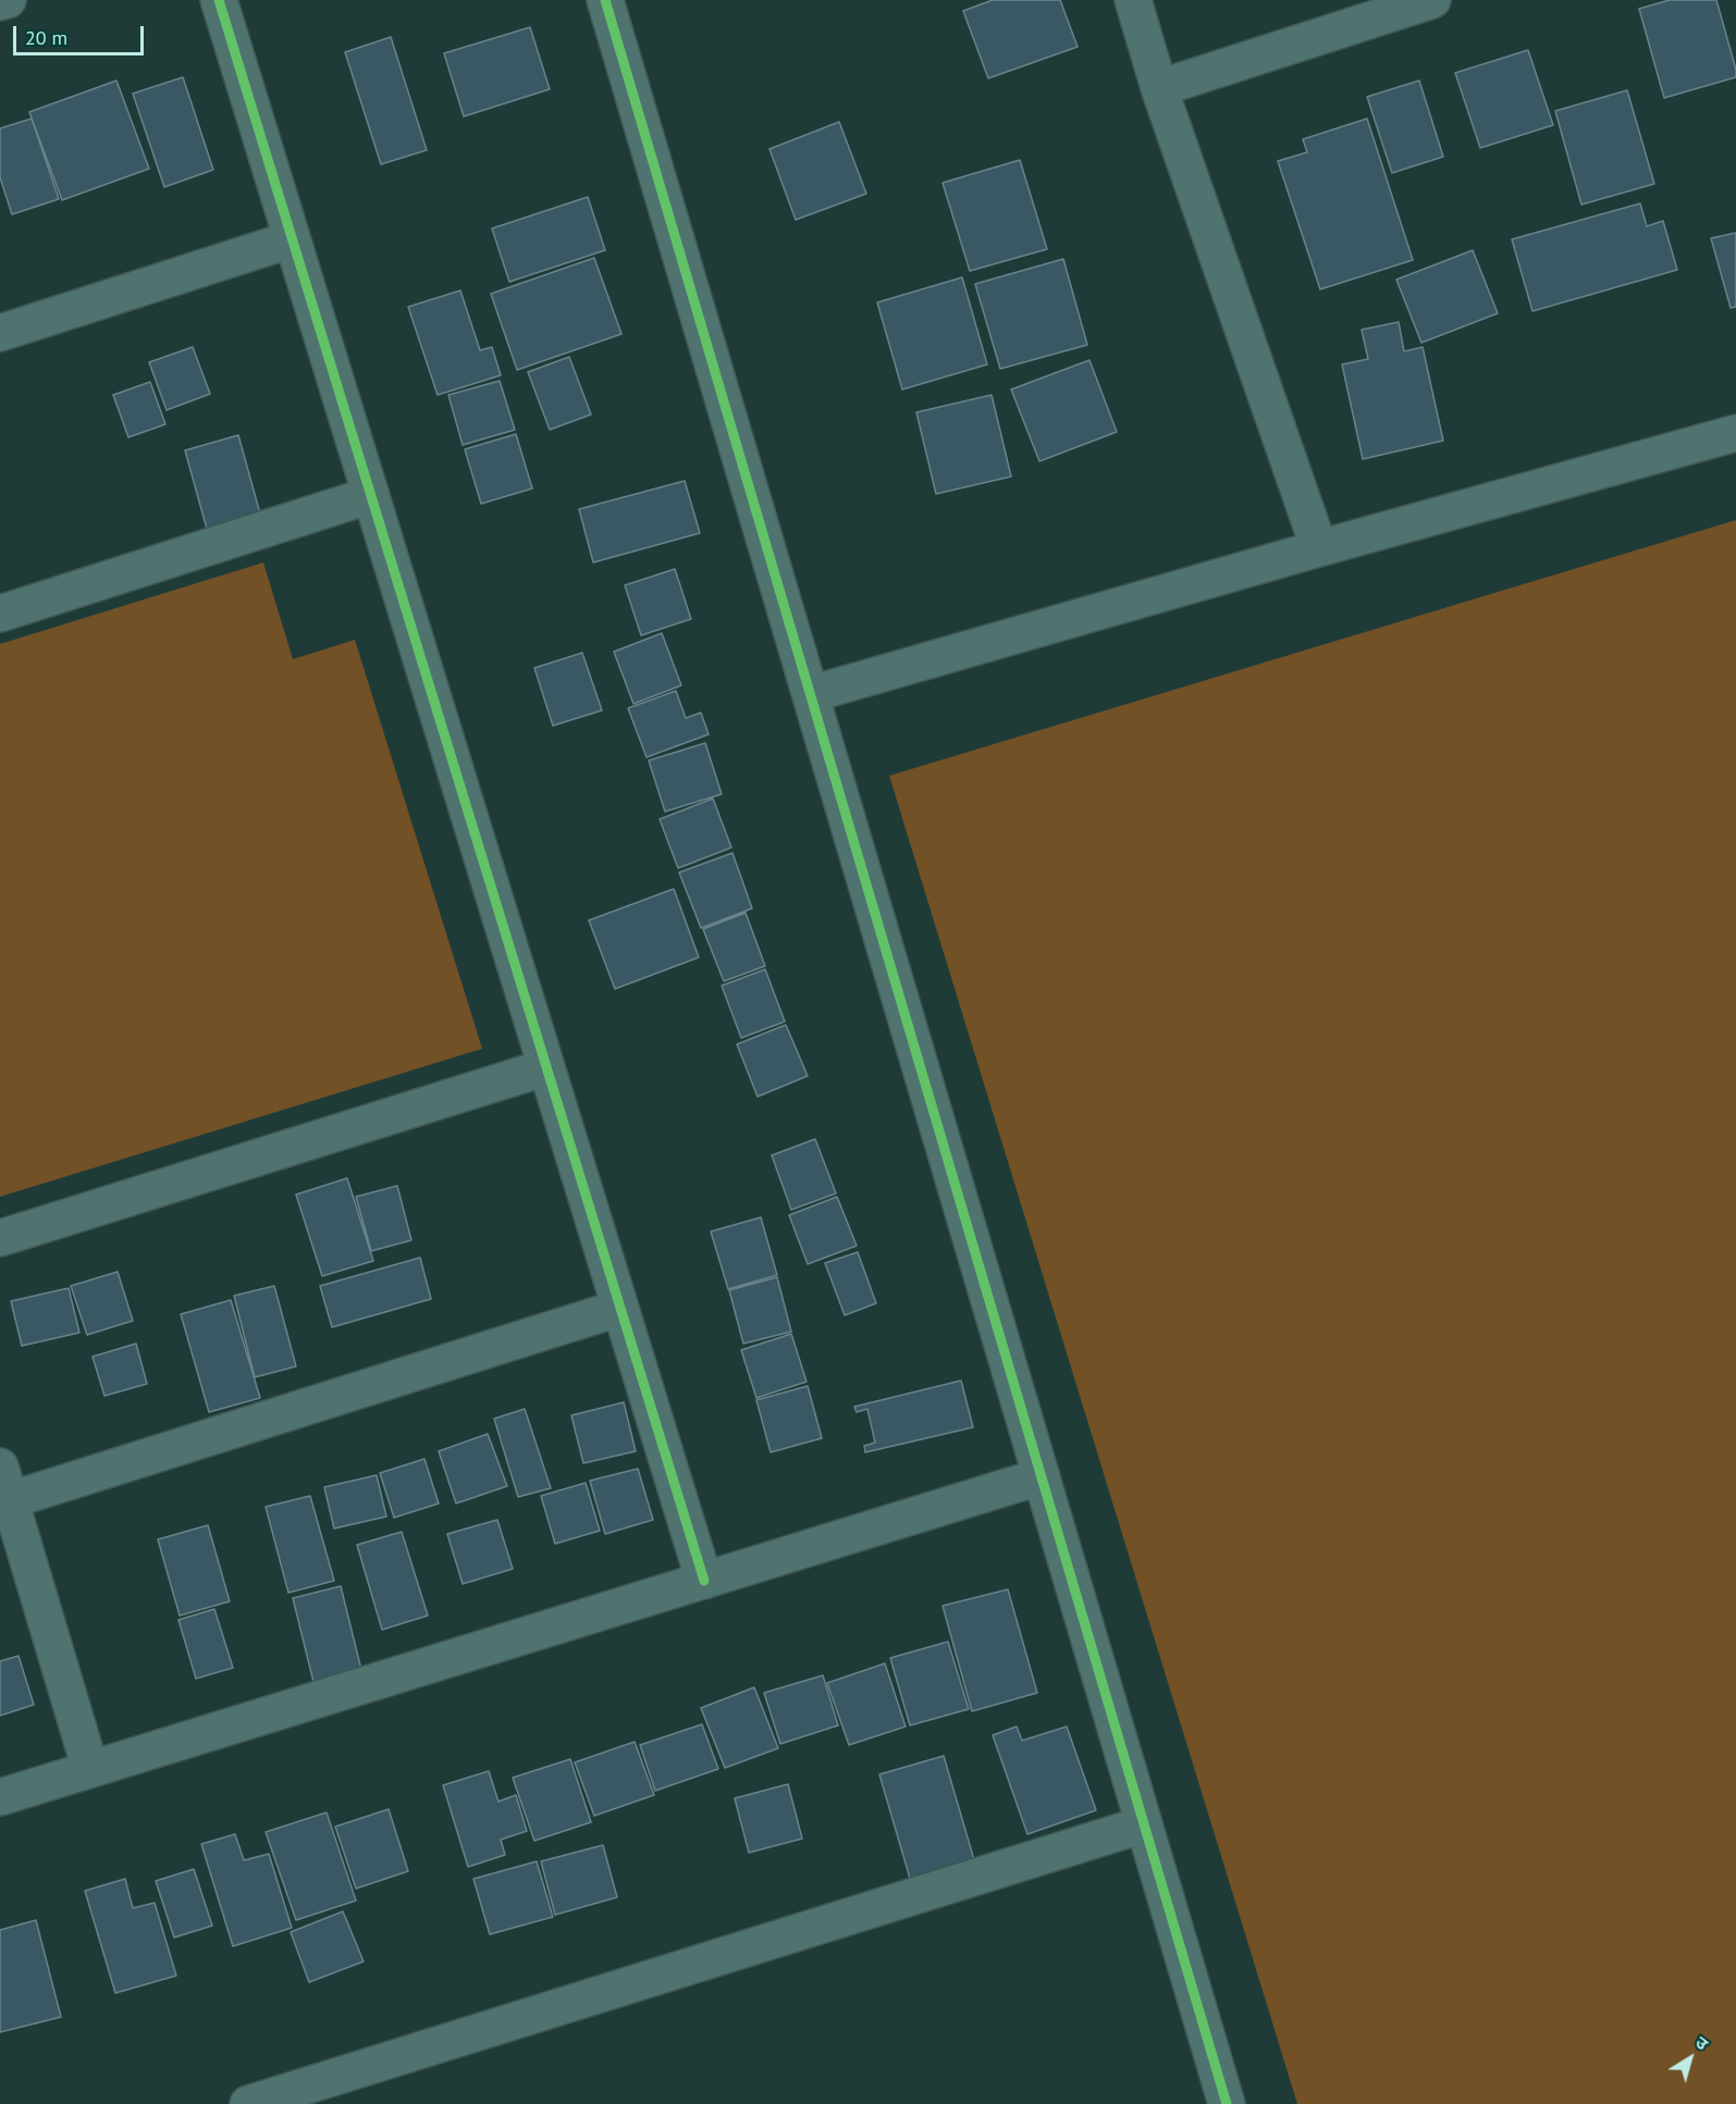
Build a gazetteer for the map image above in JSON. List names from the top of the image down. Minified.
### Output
{"scale_bar":"20 m","north":"top right"}
